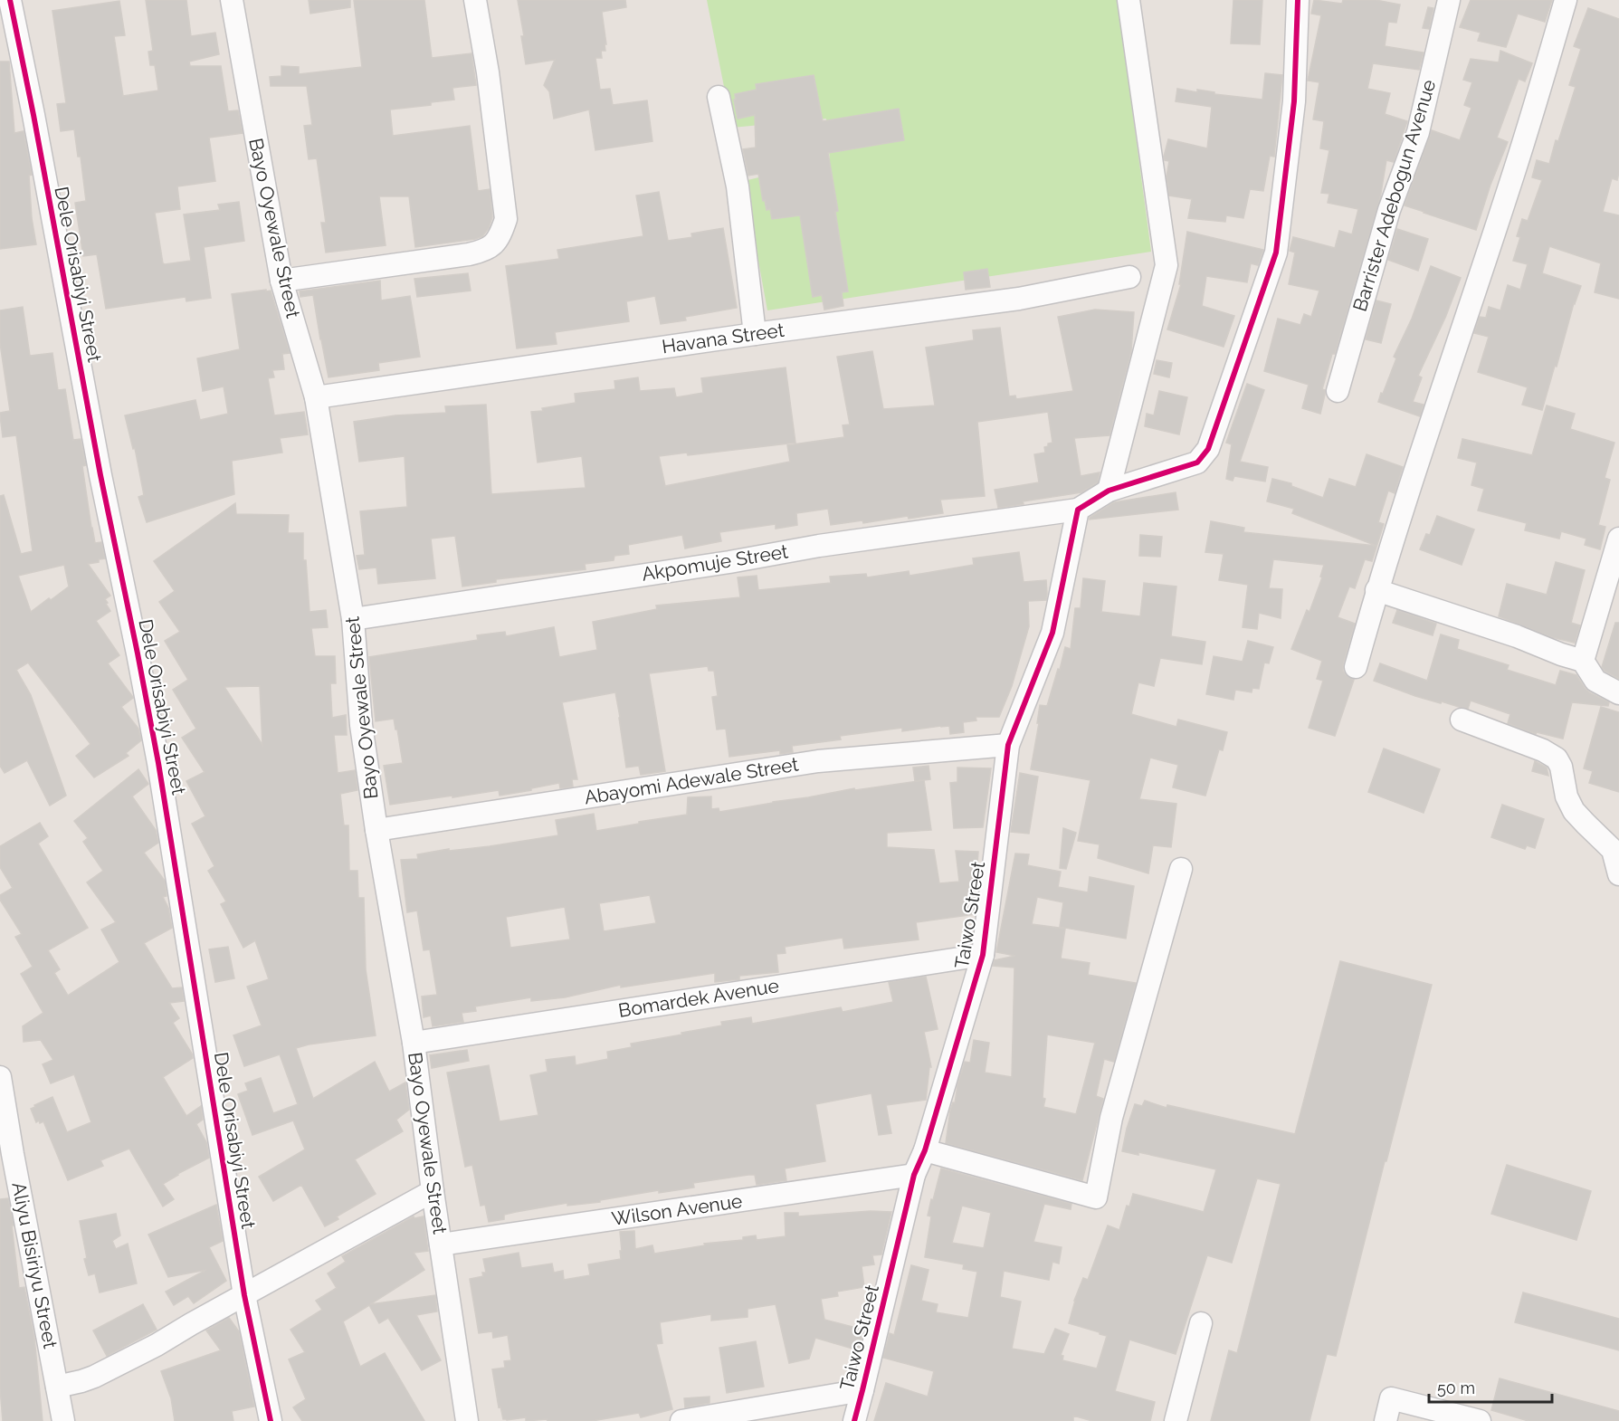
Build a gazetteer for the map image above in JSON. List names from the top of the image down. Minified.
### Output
{"streets":{"street":["Barrister Adebogun Avenue","Bayo Oyewale Street","Dele Orisabiyi Street","Havana Street","Akpomuje Street","Abayomi Adewale Street","Taiwo Street","Bomardek Avenue","Wilson Avenue","Aliyu Bisiriyu Street"]},"crossings":[["Bayo Oyewale Street","Havana Street"],["Bayo Oyewale Street","Akpomuje Street"],["Bayo Oyewale Street","Abayomi Adewale Street"],["Bayo Oyewale Street","Bomardek Avenue"],["Bayo Oyewale Street","Wilson Avenue"],["Akpomuje Street","Taiwo Street"],["Abayomi Adewale Street","Taiwo Street"],["Taiwo Street","Bomardek Avenue"],["Taiwo Street","Wilson Avenue"]],"scale_bar":"50 m"}
